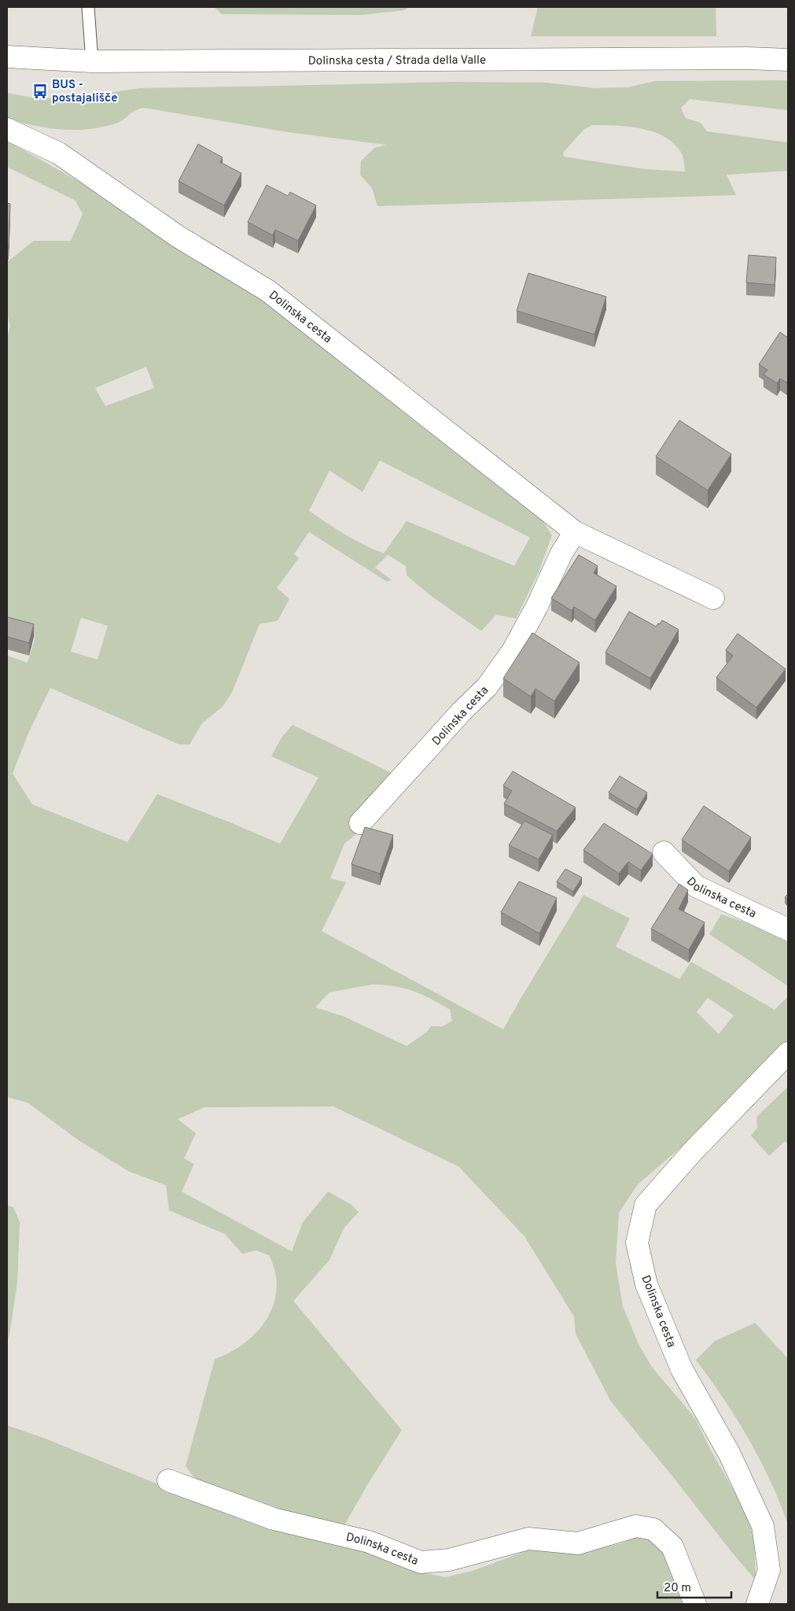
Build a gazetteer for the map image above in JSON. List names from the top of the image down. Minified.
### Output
{"streets":{"street":["Dolinska cesta / Strada della Valle","Dolinska cesta"]},"places":{"bus stop":["BUS - postajališče"]},"scale_bar":"20 m"}
